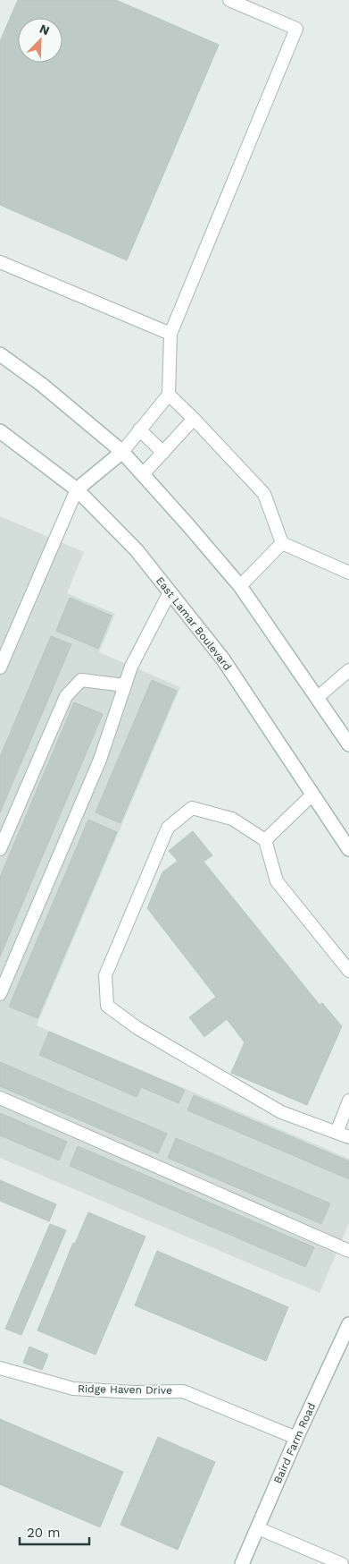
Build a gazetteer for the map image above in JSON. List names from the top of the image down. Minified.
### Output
{"streets":{"main road":["East Lamar Boulevard","Baird Farm Road"],"lane":["Ridge Haven Drive"]},"crossings":[["Ridge Haven Drive","Baird Farm Road"]],"scale_bar":"20 m","north":"top right"}
